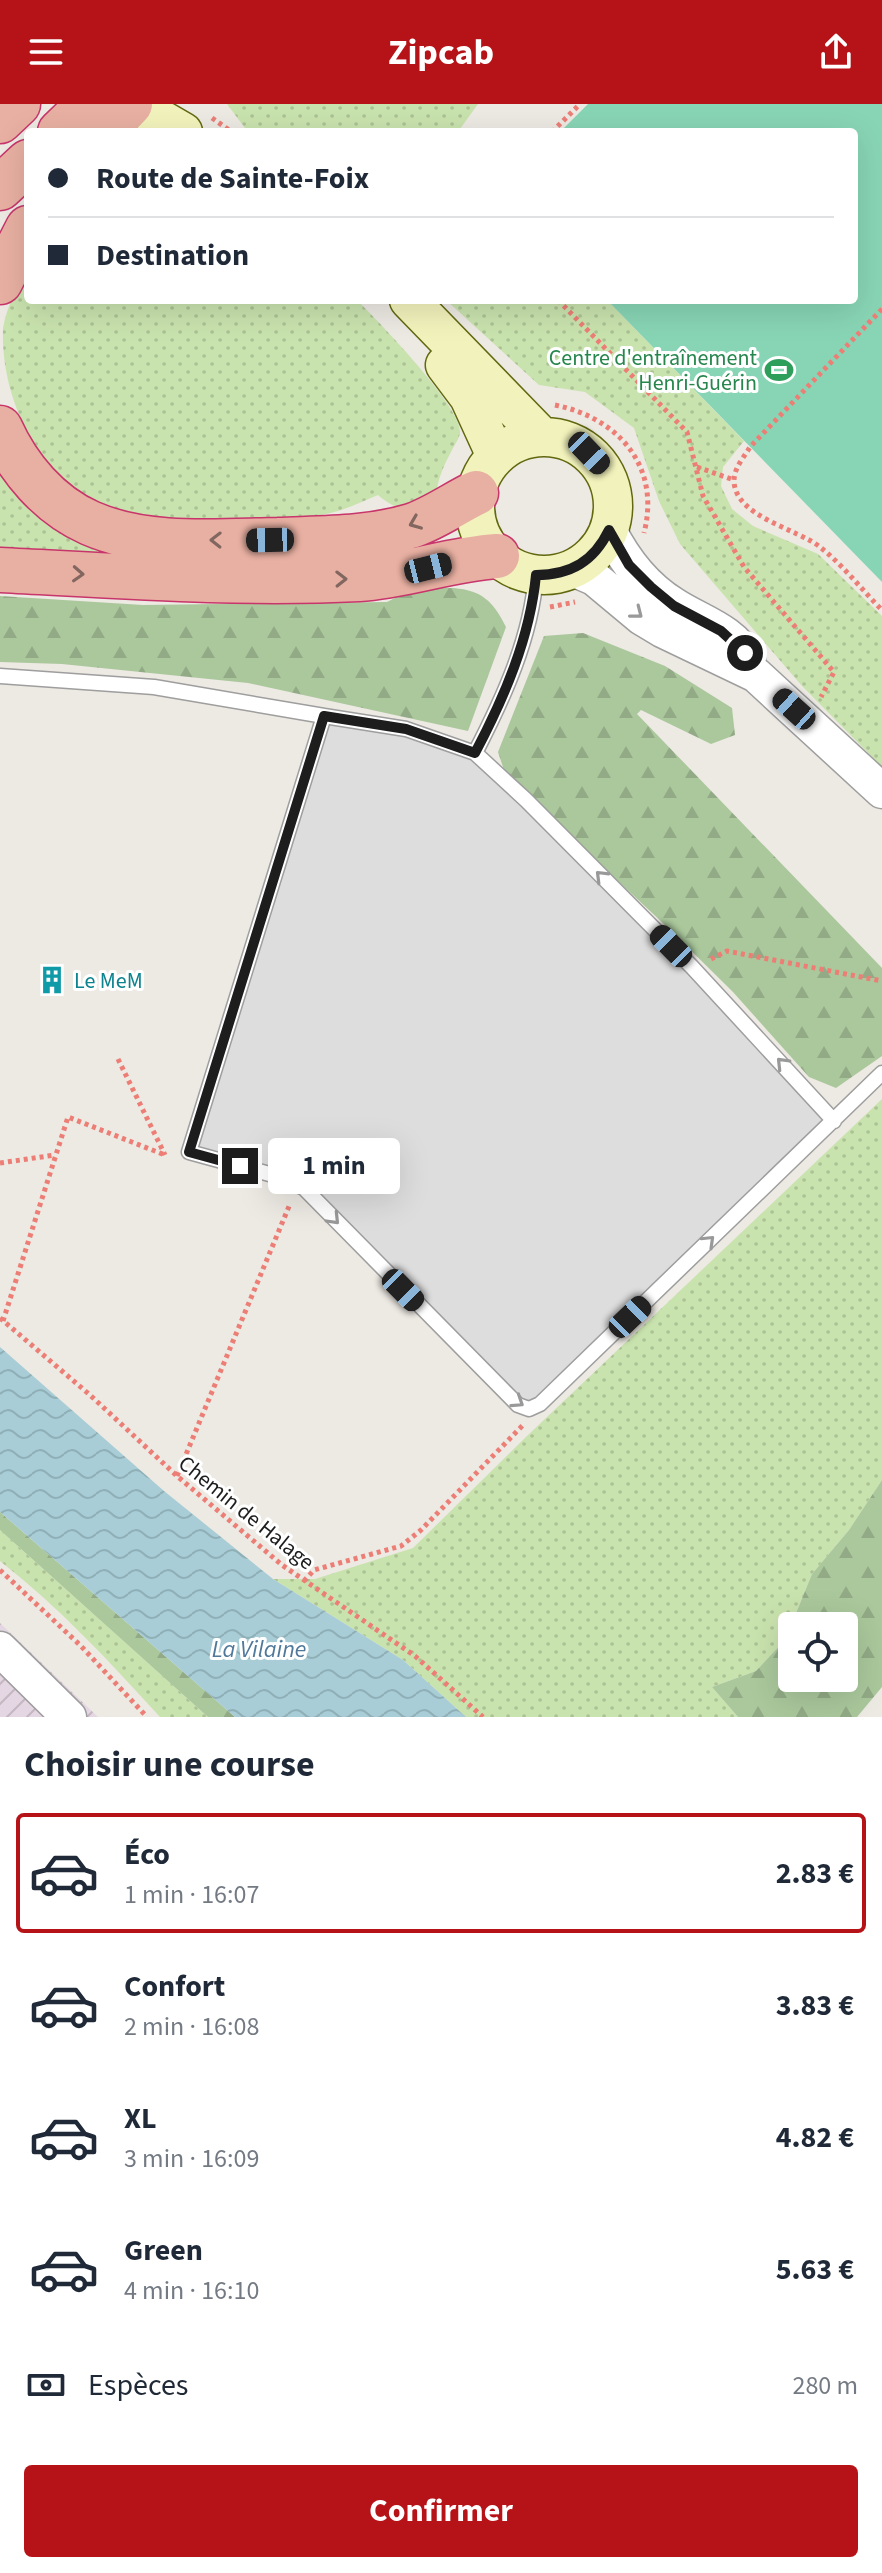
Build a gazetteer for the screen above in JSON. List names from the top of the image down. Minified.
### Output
{"streets":{"path":["Chemin de Halage"]},"water":["La Vilaine"],"places":{"sports":["Centre d'entraînement Henri-Guérin"],"building":["Le MeM"]},"page":{"header":"Zipcab","banner":["Route de Sainte-Foix","Destination"],"bubble":"1 min","heading":"Choisir une course","list":[{"name":"Éco","note":"1 min · 16:07","value":"2.83 €"},{"name":"Confort","note":"2 min · 16:08","value":"3.83 €"},{"name":"XL","note":"3 min · 16:09","value":"4.82 €"},{"name":"Green","note":"4 min · 16:10","value":"5.63 €"}],"pay":["Espèces","280 m"],"buttons":"Confirmer"}}
